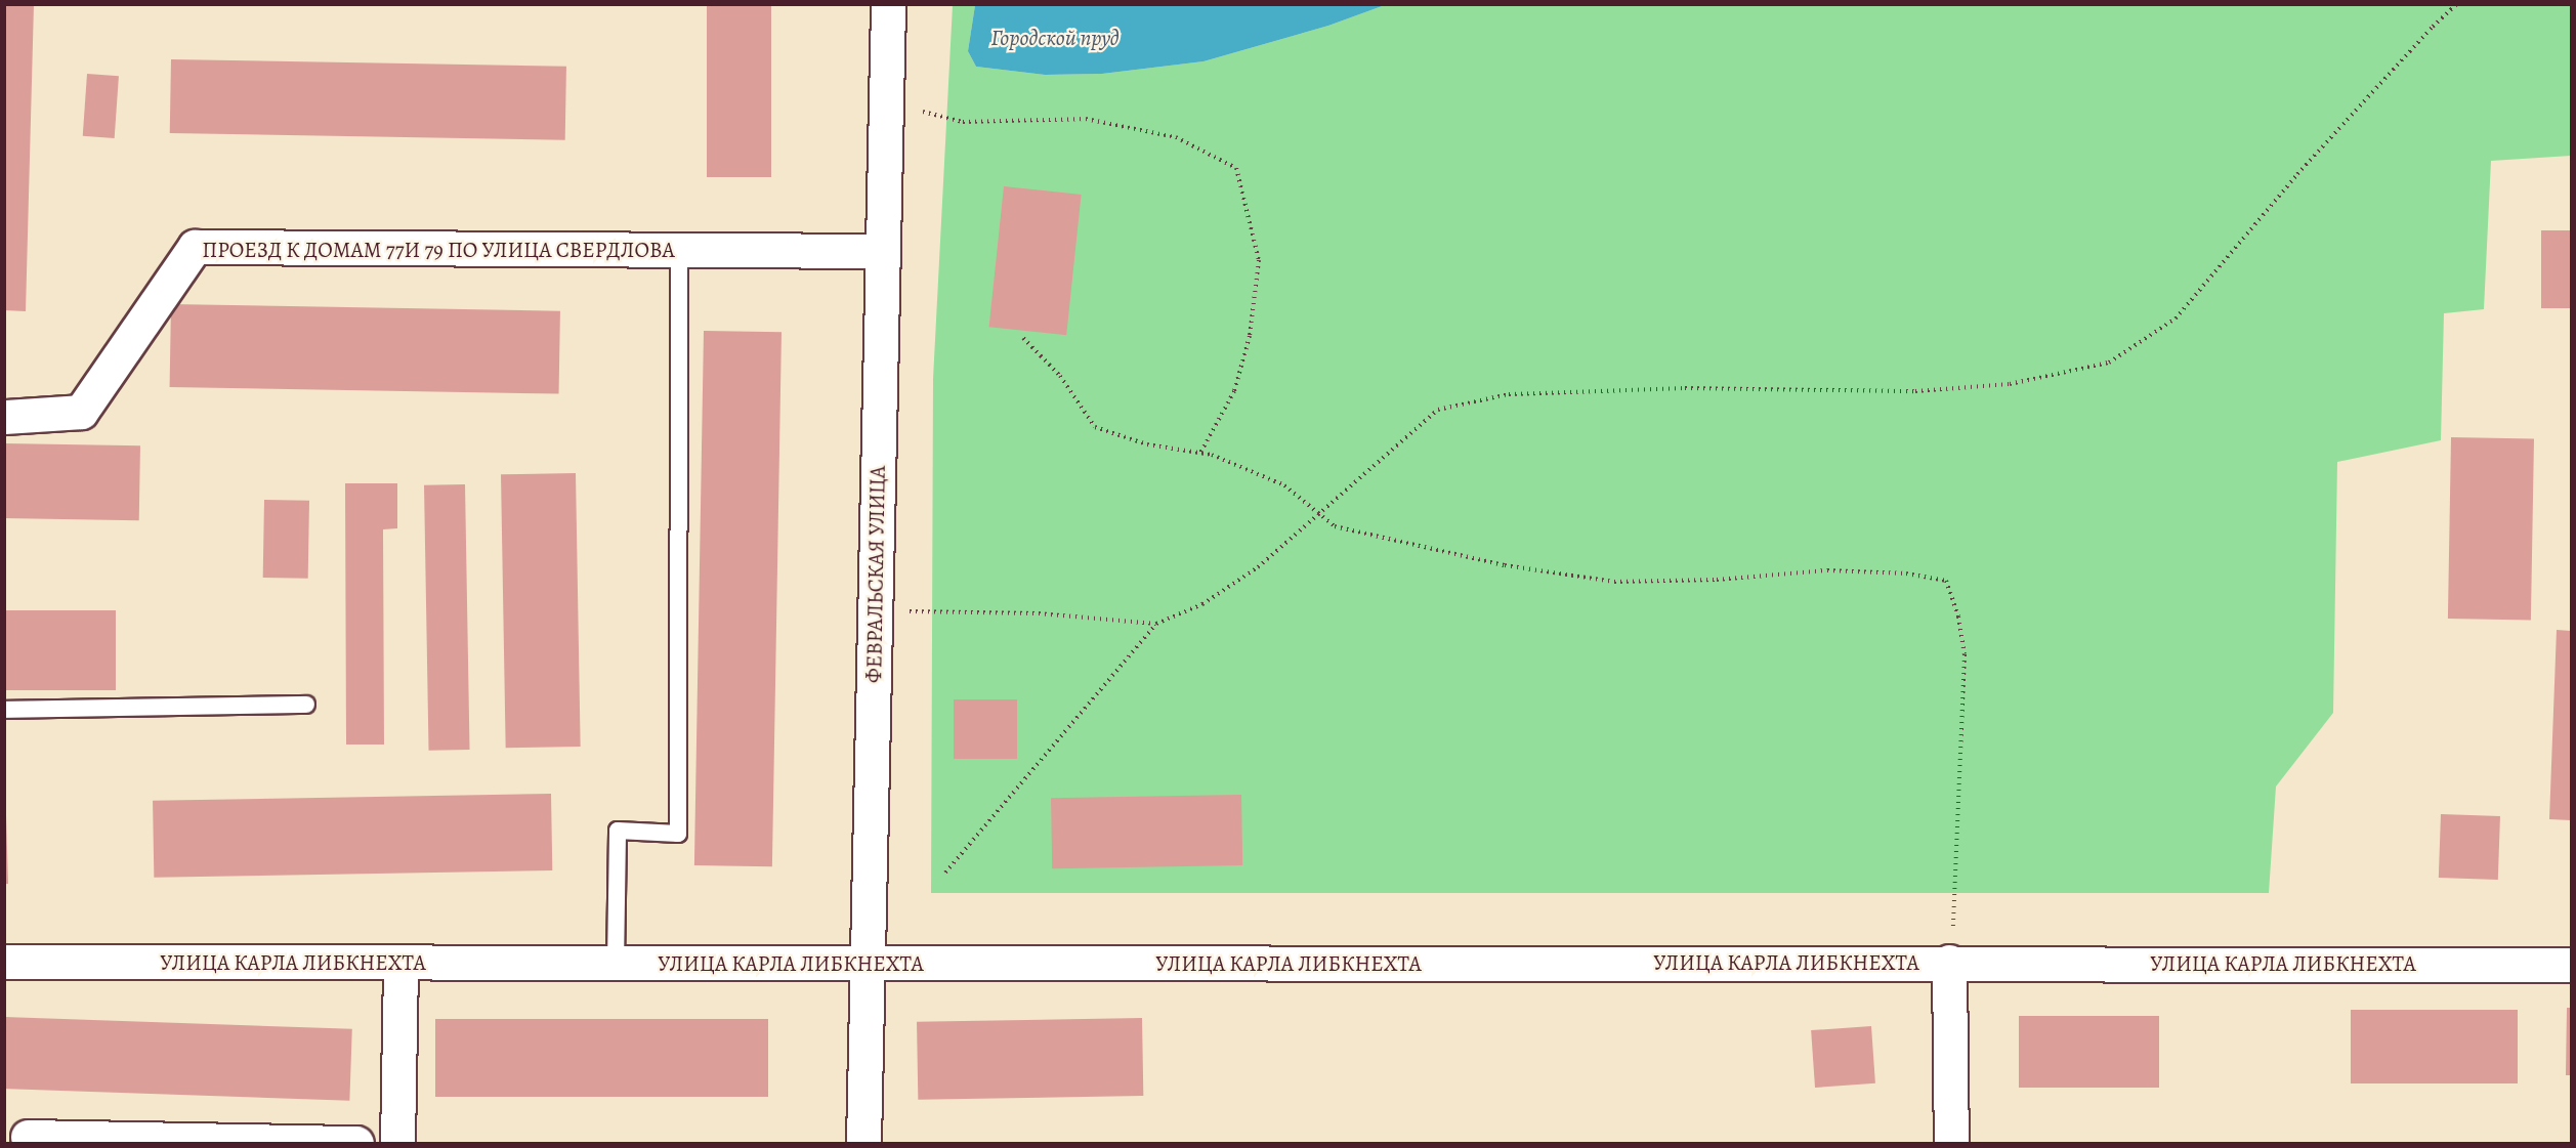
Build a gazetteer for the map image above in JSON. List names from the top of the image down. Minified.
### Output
{"streets":{"street":["ПРОЕЗД К ДОМАМ 77И 79 ПО УЛИЦА СВЕРДЛОВА","ФЕВРАЛЬСКАЯ УЛИЦА","УЛИЦА КАРЛА ЛИБКНЕХТА"]},"crossings":[["ПРОЕЗД К ДОМАМ 77И 79 ПО УЛИЦА СВЕРДЛОВА","ФЕВРАЛЬСКАЯ УЛИЦА"],["ФЕВРАЛЬСКАЯ УЛИЦА","УЛИЦА КАРЛА ЛИБКНЕХТА"]],"water":["Городской пруд"]}
